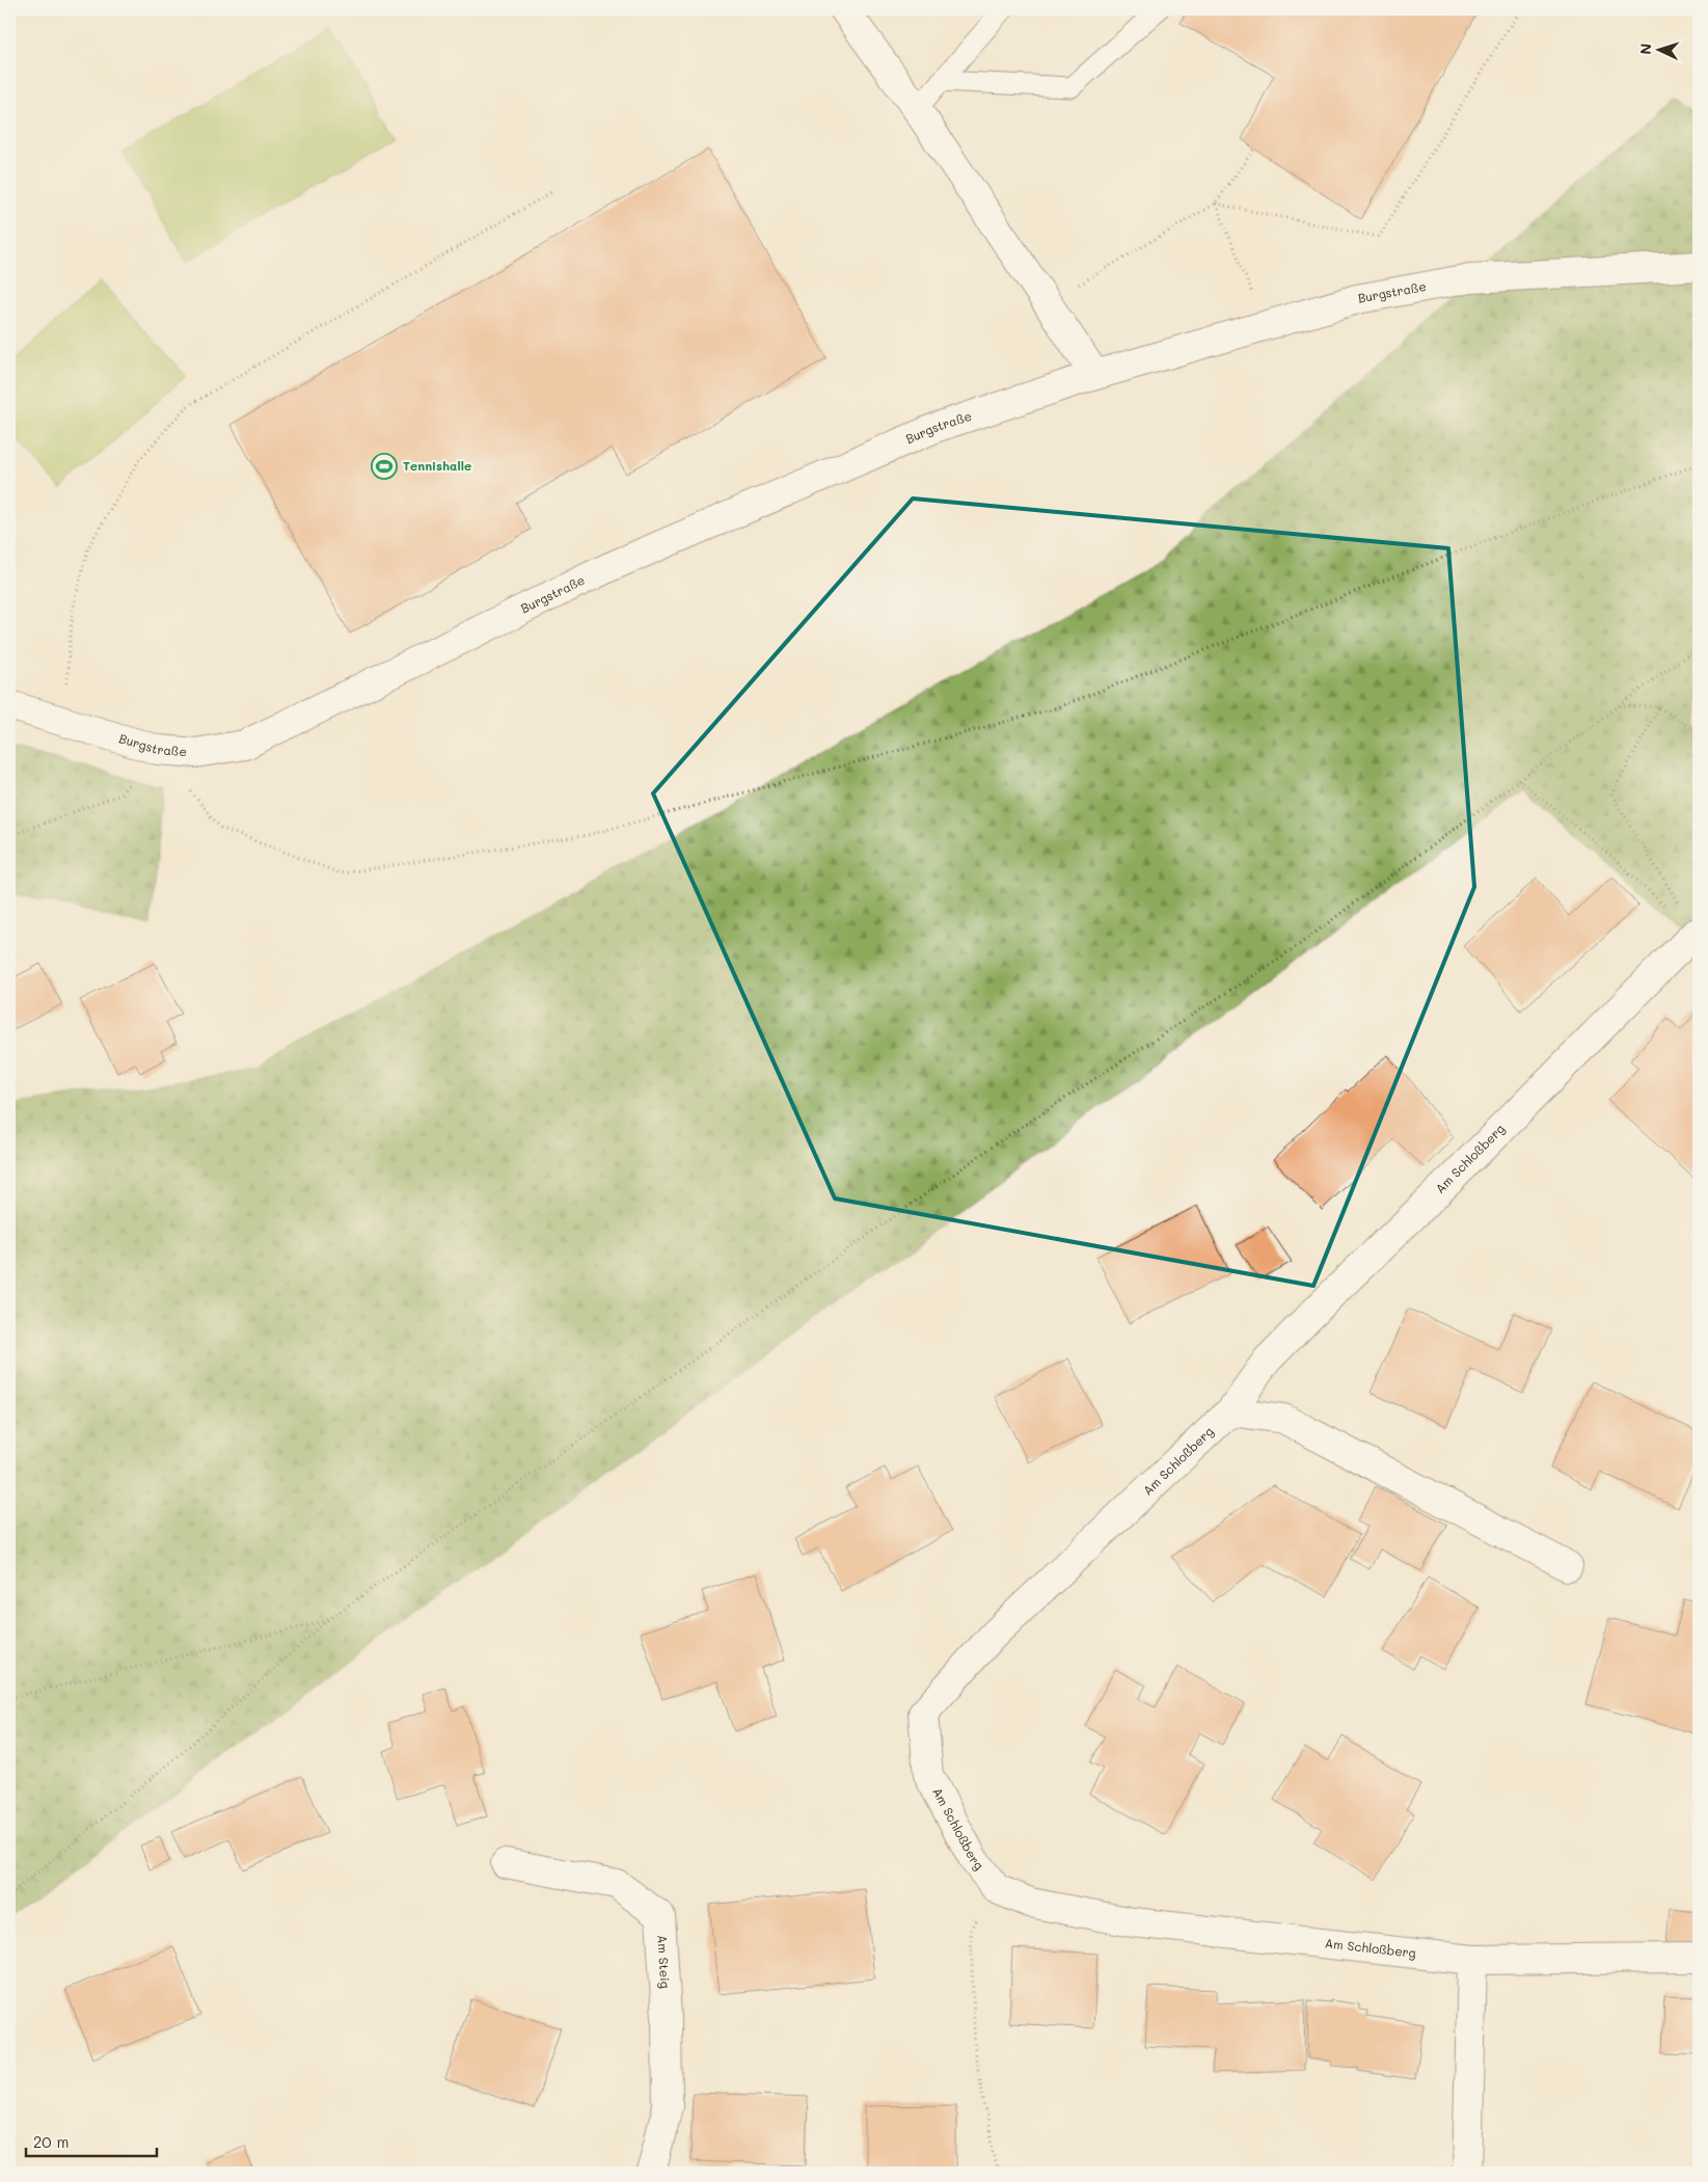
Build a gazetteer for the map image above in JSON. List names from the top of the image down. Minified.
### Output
{"streets":{"street":["Burgstraße","Am Schloßberg","Am Steig"]},"places":{"sports":["Tennishalle"]},"scale_bar":"20 m","north":"left"}
